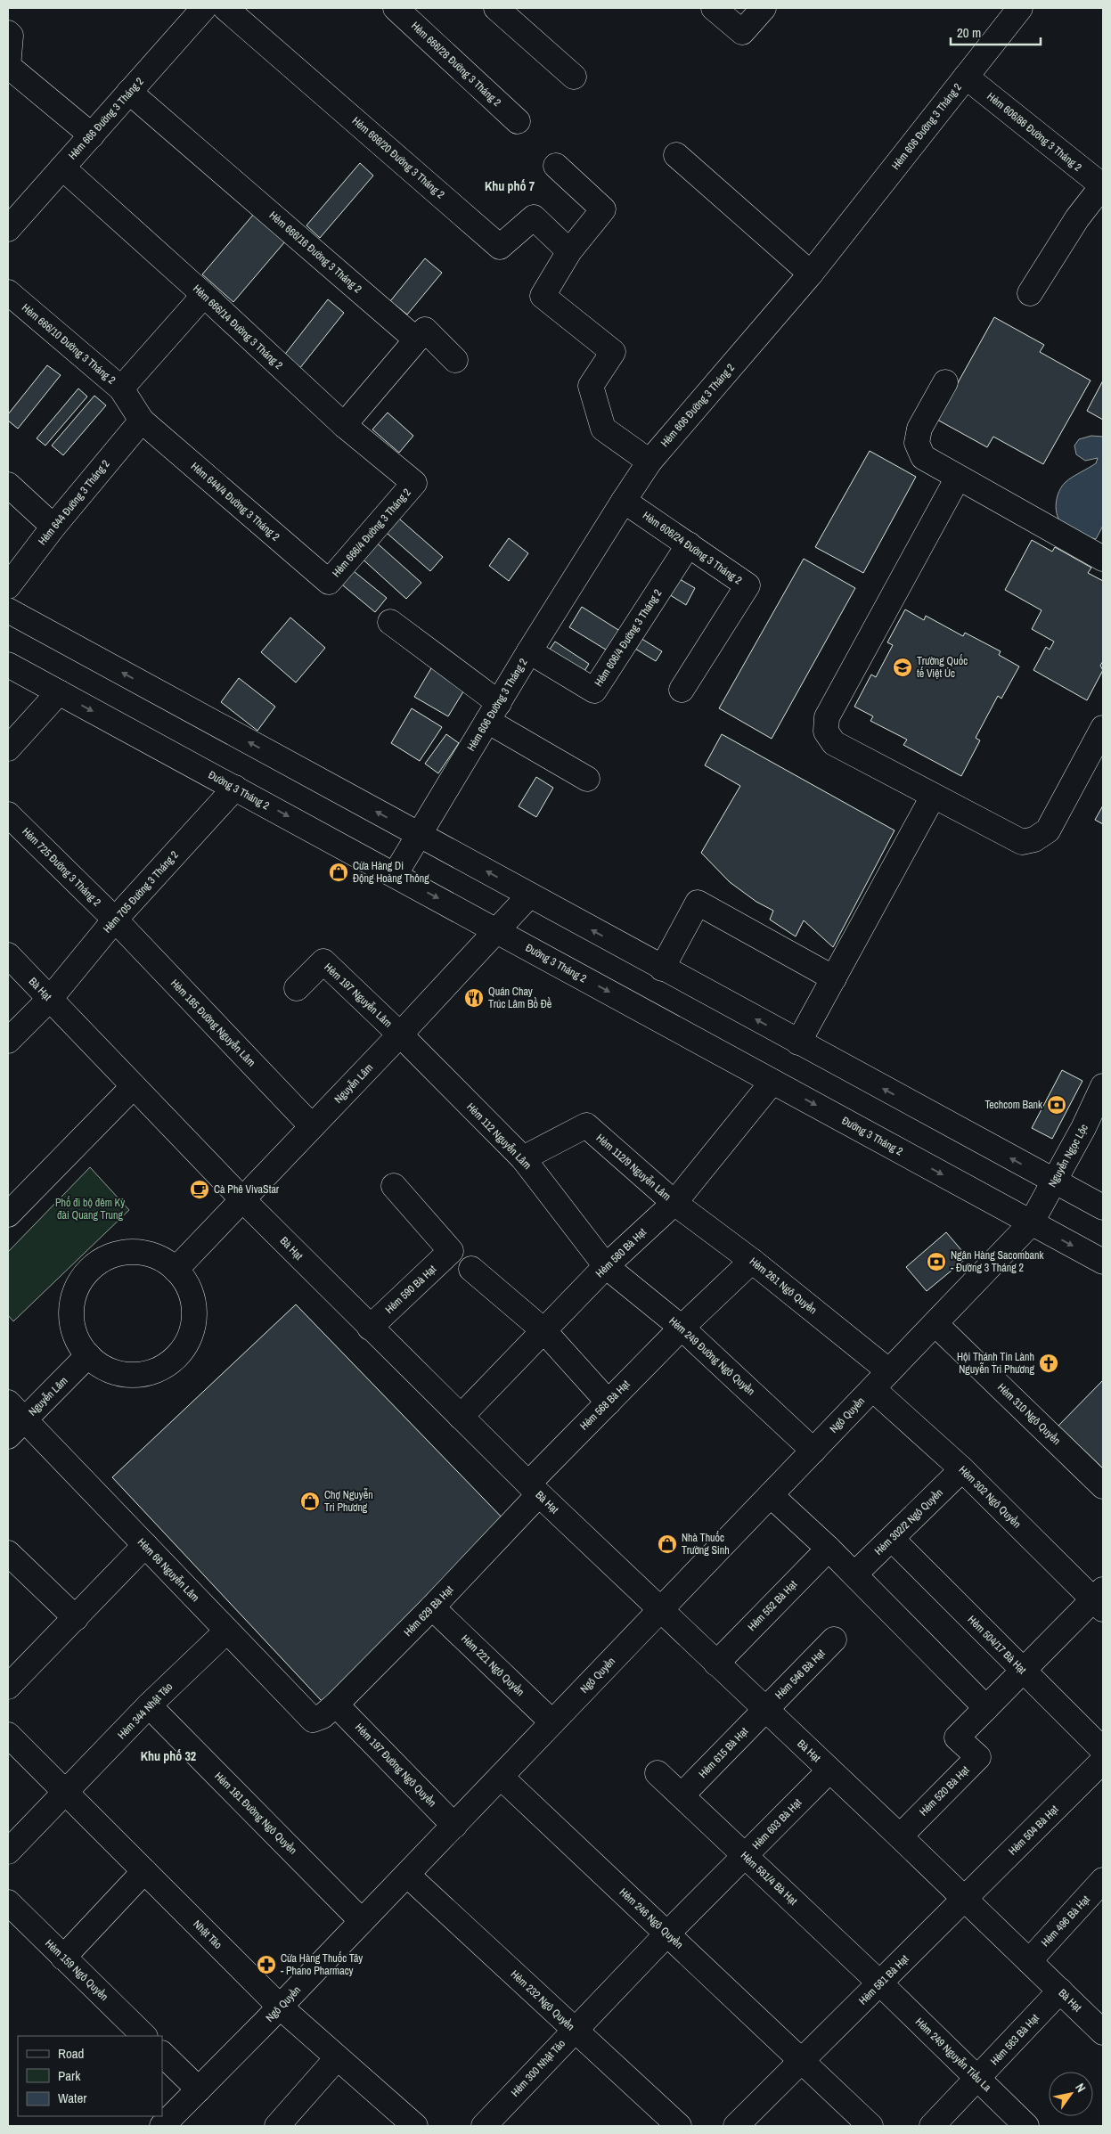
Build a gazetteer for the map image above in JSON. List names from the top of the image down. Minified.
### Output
{"streets":{"street":["Hẻm 666/28 Đường 3 Tháng 2","Hẻm 666 Đường 3 Tháng 2","Hẻm 606 Đường 3 Tháng 2","Hẻm 606/86 Đường 3 Tháng 2","Hẻm 666/20 Đường 3 Tháng 2","Hẻm 666/16 Đường 3 Tháng 2","Hẻm 666/14 Đường 3 Tháng 2","Hẻm 666/10 Đường 3 Tháng 2","Hẻm 644/4 Đường 3 Tháng 2","Hẻm 644 Đường 3 Tháng 2","Hẻm 666/4 Đường 3 Tháng 2","Hẻm 606/24 Đường 3 Tháng 2","Hẻm 606/4 Đường 3 Tháng 2","Đường 3 Tháng 2","Hẻm 725 Đường 3 Tháng 2","Hẻm 705 Đường 3 Tháng 2","Bà Hạt","Hẻm 197 Nguyễn Lâm","Hẻm 185 Đường Nguyễn Lâm","Nguyễn Lâm","Hẻm 112 Nguyễn Lâm","Nguyễn Ngọc Lộc","Hẻm 112/9 Nguyễn Lâm","Hẻm 580 Bà Hạt","Hẻm 261 Ngô Quyền","Hẻm 590 Bà Hạt","Hẻm 249 Đường Ngô Quyền","Hẻm 568 Bà Hạt","Hẻm 310 Ngô Quyền","Ngô Quyền","Hẻm 302 Ngô Quyền","Hẻm 302/2 Ngô Quyền","Hẻm 66 Nguyễn Lâm","Hẻm 552 Bà Hạt","Hẻm 629 Bà Hạt","Hẻm 504/17 Bà Hạt","Hẻm 221 Ngô Quyền","Hẻm 546 Bà Hạt","Hẻm 344 Nhật Tảo","Hẻm 615 Bà Hạt","Hẻm 197 Đường Ngô Quyền","Hẻm 520 Bà Hạt","Hẻm 181 Đường Ngô Quyền","Hẻm 603 Bà Hạt","Hẻm 504 Bà Hạt","Hẻm 581/4 Bà Hạt","Hẻm 246 Ngô Quyền","Hẻm 496 Bà Hạt","Nhật Tảo","Hẻm 159 Ngô Quyền","Hẻm 581 Bà Hạt","Hẻm 232 Ngô Quyền","Hẻm 563 Bà Hạt","Hẻm 249 Nguyễn Tiểu La","Hẻm 300 Nhật Tảo"]},"crossings":[["Hẻm 666 Đường 3 Tháng 2","Hẻm 666/16 Đường 3 Tháng 2"],["Hẻm 666 Đường 3 Tháng 2","Hẻm 666/14 Đường 3 Tháng 2"],["Hẻm 606 Đường 3 Tháng 2","Hẻm 606/86 Đường 3 Tháng 2"],["Hẻm 606 Đường 3 Tháng 2","Hẻm 606/24 Đường 3 Tháng 2"],["Hẻm 606 Đường 3 Tháng 2","Hẻm 606/4 Đường 3 Tháng 2"],["Hẻm 606 Đường 3 Tháng 2","Đường 3 Tháng 2"],["Hẻm 666/14 Đường 3 Tháng 2","Hẻm 666/4 Đường 3 Tháng 2"],["Hẻm 666/10 Đường 3 Tháng 2","Hẻm 644/4 Đường 3 Tháng 2"],["Hẻm 666/10 Đường 3 Tháng 2","Hẻm 644 Đường 3 Tháng 2"],["Hẻm 644/4 Đường 3 Tháng 2","Hẻm 644 Đường 3 Tháng 2"],["Hẻm 644/4 Đường 3 Tháng 2","Hẻm 666/4 Đường 3 Tháng 2"],["Hẻm 606/24 Đường 3 Tháng 2","Hẻm 606/4 Đường 3 Tháng 2"],["Đường 3 Tháng 2","Hẻm 705 Đường 3 Tháng 2"],["Đường 3 Tháng 2","Nguyễn Lâm"],["Đường 3 Tháng 2","Nguyễn Ngọc Lộc"],["Đường 3 Tháng 2","Hẻm 580 Bà Hạt"],["Đường 3 Tháng 2","Ngô Quyền"],["Hẻm 725 Đường 3 Tháng 2","Hẻm 705 Đường 3 Tháng 2"],["Hẻm 725 Đường 3 Tháng 2","Hẻm 185 Đường Nguyễn Lâm"],["Hẻm 705 Đường 3 Tháng 2","Bà Hạt"],["Hẻm 705 Đường 3 Tháng 2","Hẻm 185 Đường Nguyễn Lâm"],["Bà Hạt","Nguyễn Lâm"],["Bà Hạt","Hẻm 580 Bà Hạt"],["Bà Hạt","Hẻm 590 Bà Hạt"],["Bà Hạt","Hẻm 568 Bà Hạt"],["Bà Hạt","Ngô Quyền"],["Bà Hạt","Hẻm 552 Bà Hạt"],["Bà Hạt","Hẻm 629 Bà Hạt"],["Bà Hạt","Hẻm 546 Bà Hạt"],["Bà Hạt","Hẻm 615 Bà Hạt"],["Bà Hạt","Hẻm 520 Bà Hạt"],["Bà Hạt","Hẻm 603 Bà Hạt"],["Bà Hạt","Hẻm 504 Bà Hạt"],["Bà Hạt","Hẻm 496 Bà Hạt"],["Bà Hạt","Hẻm 581 Bà Hạt"],["Bà Hạt","Hẻm 563 Bà Hạt"],["Hẻm 197 Nguyễn Lâm","Nguyễn Lâm"],["Hẻm 197 Nguyễn Lâm","Hẻm 112 Nguyễn Lâm"],["Hẻm 185 Đường Nguyễn Lâm","Nguyễn Lâm"],["Nguyễn Lâm","Hẻm 112 Nguyễn Lâm"],["Nguyễn Lâm","Hẻm 66 Nguyễn Lâm"],["Hẻm 112 Nguyễn Lâm","Hẻm 112/9 Nguyễn Lâm"],["Hẻm 112 Nguyễn Lâm","Hẻm 580 Bà Hạt"],["Hẻm 112 Nguyễn Lâm","Hẻm 249 Đường Ngô Quyền"],["Nguyễn Ngọc Lộc","Ngô Quyền"],["Hẻm 112/9 Nguyễn Lâm","Hẻm 580 Bà Hạt"],["Hẻm 112/9 Nguyễn Lâm","Hẻm 261 Ngô Quyền"],["Hẻm 580 Bà Hạt","Hẻm 261 Ngô Quyền"],["Hẻm 580 Bà Hạt","Hẻm 249 Đường Ngô Quyền"],["Hẻm 261 Ngô Quyền","Hẻm 568 Bà Hạt"],["Hẻm 261 Ngô Quyền","Ngô Quyền"],["Hẻm 261 Ngô Quyền","Hẻm 302 Ngô Quyền"],["Hẻm 249 Đường Ngô Quyền","Hẻm 568 Bà Hạt"],["Hẻm 249 Đường Ngô Quyền","Ngô Quyền"],["Hẻm 568 Bà Hạt","Hẻm 629 Bà Hạt"],["Hẻm 310 Ngô Quyền","Ngô Quyền"],["Ngô Quyền","Hẻm 302 Ngô Quyền"],["Ngô Quyền","Hẻm 221 Ngô Quyền"],["Ngô Quyền","Hẻm 197 Đường Ngô Quyền"],["Ngô Quyền","Hẻm 181 Đường Ngô Quyền"],["Ngô Quyền","Hẻm 246 Ngô Quyền"],["Ngô Quyền","Nhật Tảo"],["Ngô Quyền","Hẻm 232 Ngô Quyền"],["Hẻm 302 Ngô Quyền","Hẻm 302/2 Ngô Quyền"],["Hẻm 302 Ngô Quyền","Hẻm 520 Bà Hạt"],["Hẻm 302/2 Ngô Quyền","Hẻm 504/17 Bà Hạt"],["Hẻm 66 Nguyễn Lâm","Hẻm 629 Bà Hạt"],["Hẻm 66 Nguyễn Lâm","Hẻm 344 Nhật Tảo"],["Hẻm 629 Bà Hạt","Hẻm 221 Ngô Quyền"],["Hẻm 629 Bà Hạt","Hẻm 197 Đường Ngô Quyền"],["Hẻm 504/17 Bà Hạt","Hẻm 520 Bà Hạt"],["Hẻm 546 Bà Hạt","Hẻm 615 Bà Hạt"],["Hẻm 344 Nhật Tảo","Hẻm 181 Đường Ngô Quyền"],["Hẻm 344 Nhật Tảo","Nhật Tảo"],["Hẻm 615 Bà Hạt","Hẻm 581/4 Bà Hạt"],["Hẻm 603 Bà Hạt","Hẻm 581/4 Bà Hạt"],["Hẻm 603 Bà Hạt","Hẻm 246 Ngô Quyền"],["Hẻm 603 Bà Hạt","Hẻm 300 Nhật Tảo"],["Hẻm 504 Bà Hạt","Hẻm 581 Bà Hạt"],["Hẻm 581/4 Bà Hạt","Hẻm 581 Bà Hạt"],["Hẻm 581/4 Bà Hạt","Hẻm 249 Nguyễn Tiểu La"],["Hẻm 246 Ngô Quyền","Hẻm 581 Bà Hạt"],["Hẻm 246 Ngô Quyền","Hẻm 300 Nhật Tảo"],["Hẻm 581 Bà Hạt","Hẻm 249 Nguyễn Tiểu La"],["Hẻm 232 Ngô Quyền","Hẻm 300 Nhật Tảo"],["Hẻm 563 Bà Hạt","Hẻm 249 Nguyễn Tiểu La"]],"districts":["Khu phố 7","Khu phố 32"],"parks":["Phố đi bộ đêm Kỳ đài Quang Trung"],"places":{"school or university":["Trường Quốc tế Việt Úc"],"shop":["Cửa Hàng Di Động Hoàng Thông","Chợ Nguyễn Tri Phương","Nhà Thuốc Trường Sinh"],"restaurant":["Quán Chay Trúc Lâm Bồ Đề"],"bank":["Techcom Bank","Ngân Hàng Sacombank - Đường 3 Tháng 2"],"cafe":["Cà Phê VivaStar"],"church":["Hội Thánh Tin Lành Nguyễn Tri Phương"],"pharmacy":["Cửa Hàng Thuốc Tây - Phano Pharmacy"]},"legend":["Road","Park","Water"],"scale_bar":"20 m","north":"top right"}
